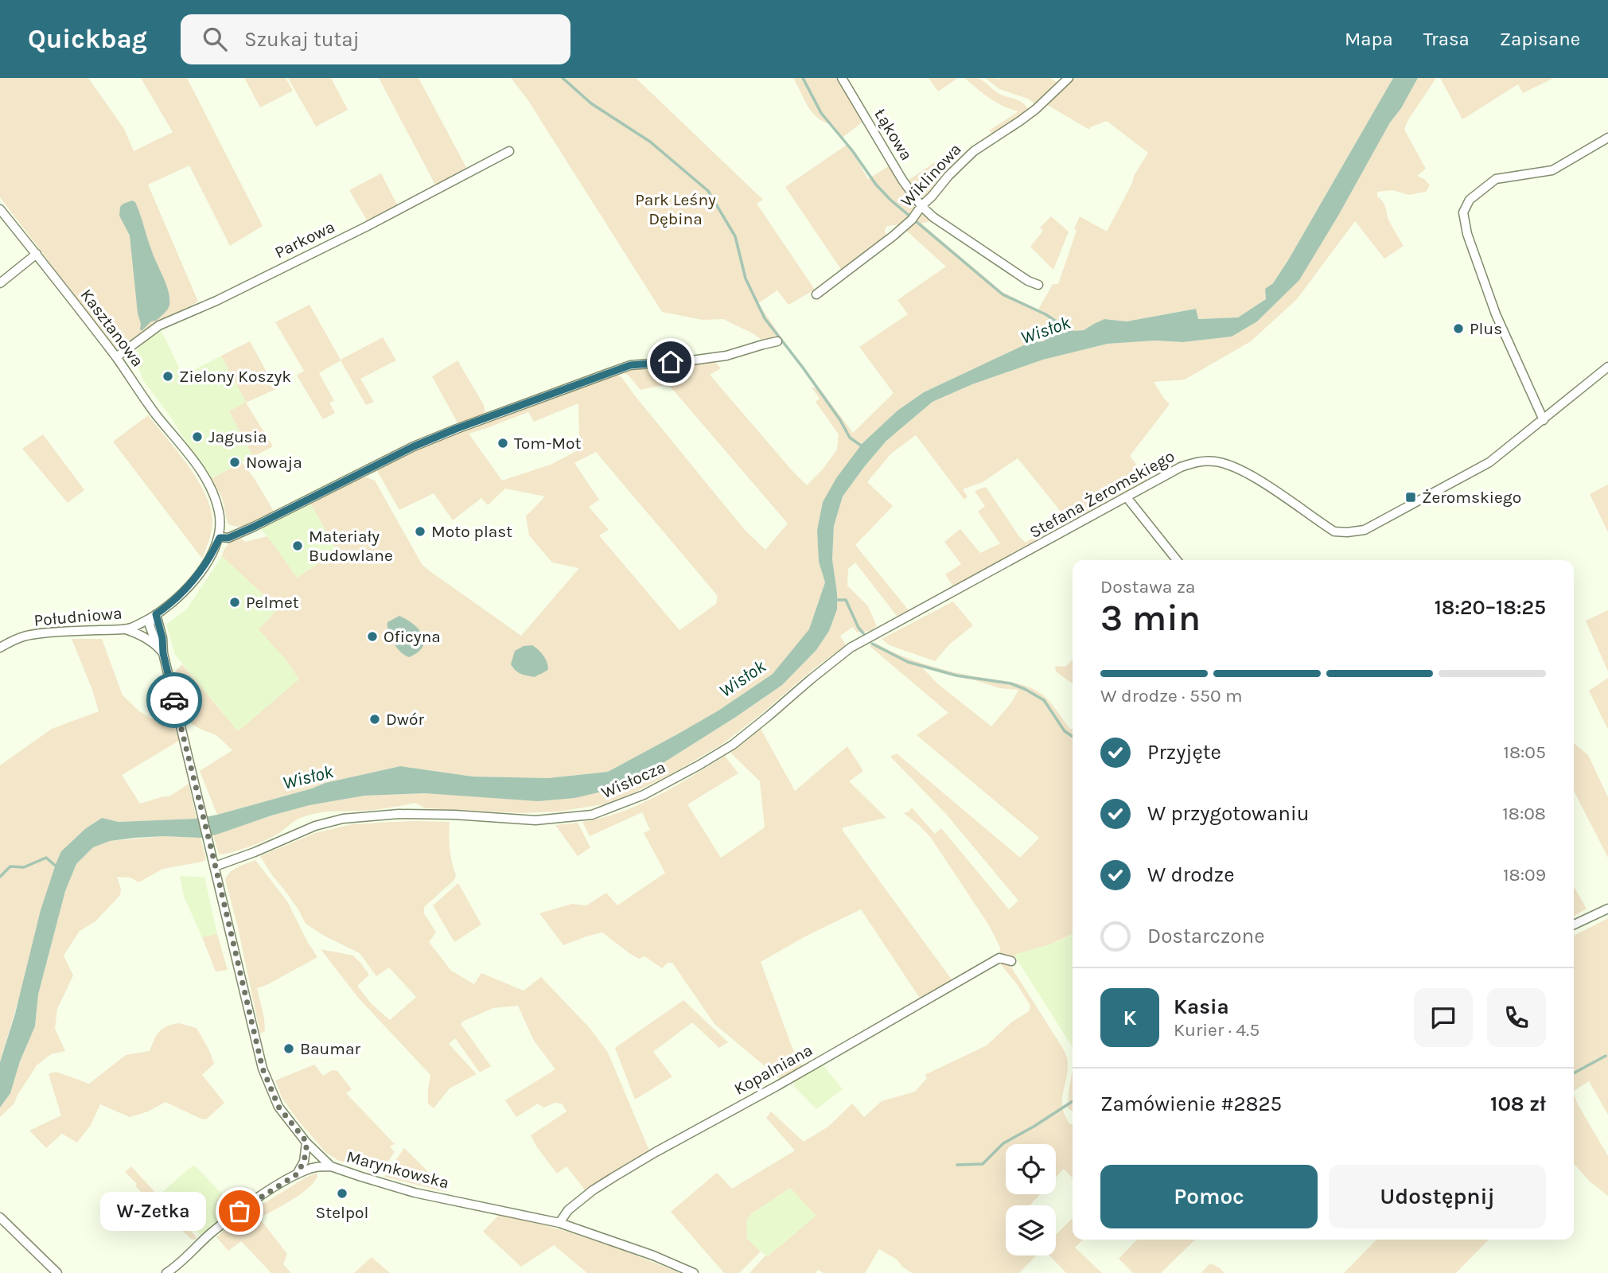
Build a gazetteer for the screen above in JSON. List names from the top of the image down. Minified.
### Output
{"streets":{"street":["Łąkowa","Wiklinowa","Parkowa","Kasztanowa","Stefana Żeromskiego","Południowa","Wisłocza","Kopalniana","Marynkowska"]},"crossings":[["Łąkowa","Wiklinowa"],["Parkowa","Kasztanowa"],["Kasztanowa","Południowa"],["Stefana Żeromskiego","Wisłocza"],["Południowa","Marynkowska"],["Wisłocza","Marynkowska"],["Kopalniana","Marynkowska"]],"water":["Wisłok"],"parks":["Park Leśny Dębina"],"places":{"other":["Plus","Zielony Koszyk","Jagusia","Tom-Mot","Nowaja","Moto plast","Materiały Budowlane","Pelmet","Oficyna","Dwór","Baumar","Stelpol","W-Zetka"],"transit":["Żeromskiego"]},"page":{"header":"Quickbag","search":"Szukaj tutaj","nav":["Mapa","Trasa","Zapisane"],"heading":["3 min","Dostawa za","18:20–18:25"],"panel":["Kasia","Kurier · 4.5","Zamówienie #2825","108 zł"],"bar":"W drodze · 550 m","list":[["Przyjęte","18:05"],["W przygotowaniu","18:08"],["W drodze","18:09"],"Dostarczone"],"round":"K","buttons":["Pomoc","Udostępnij"],"bubble":"W-Zetka"}}
